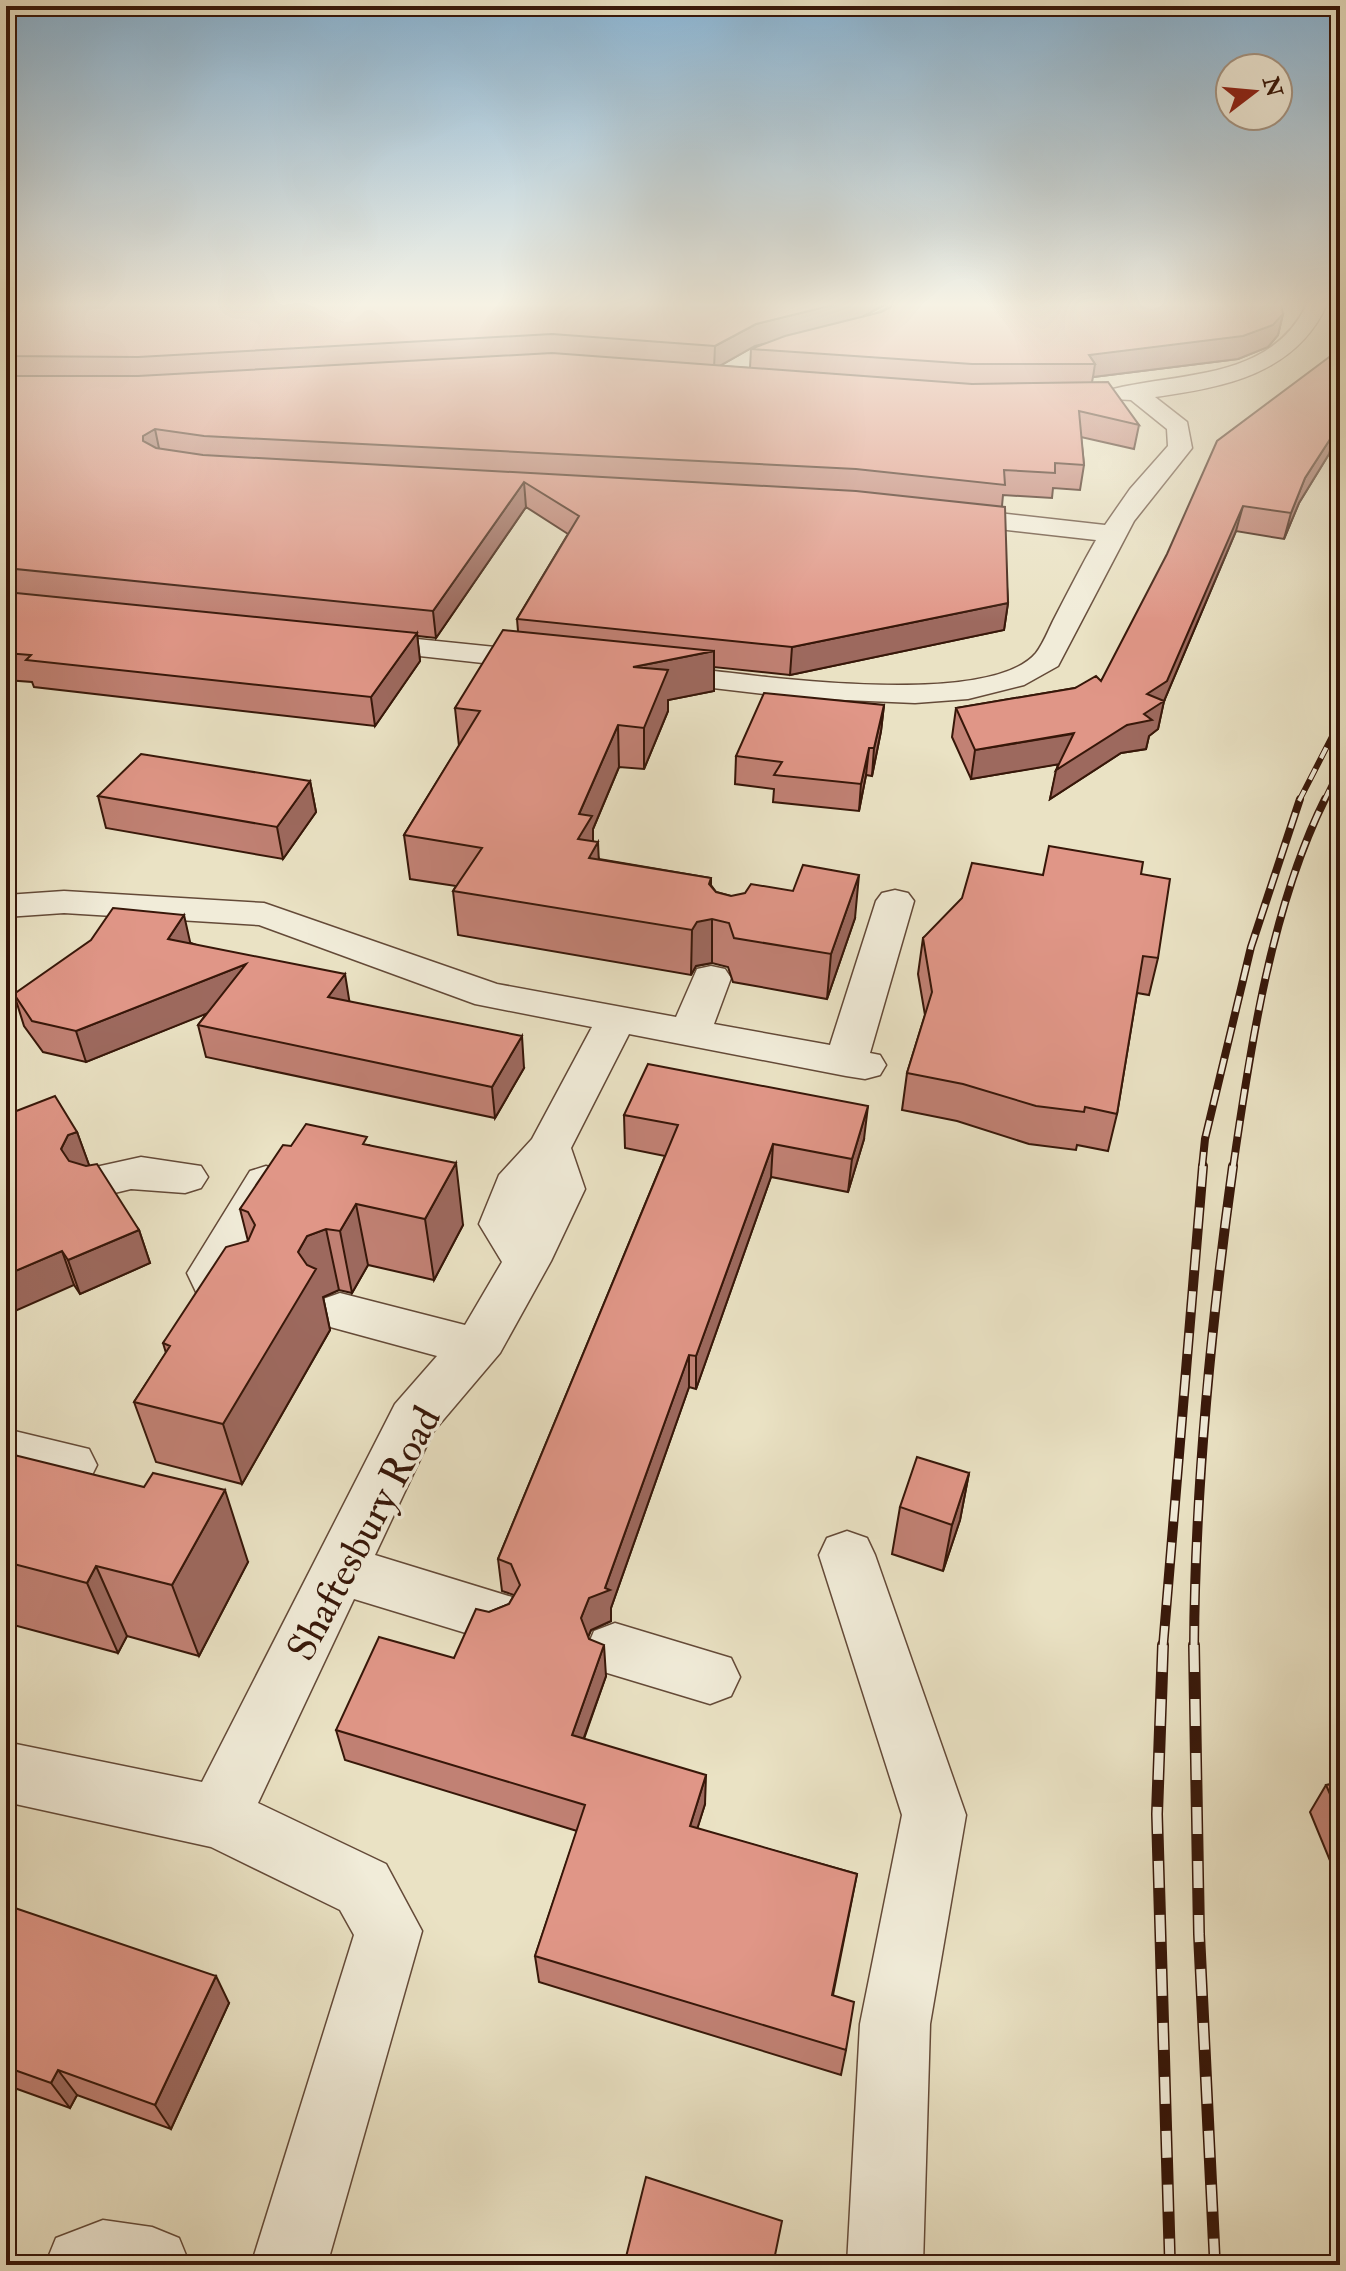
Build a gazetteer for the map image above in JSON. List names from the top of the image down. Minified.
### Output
{"streets":{"street":["Shaftesbury Road"]},"north":"right"}
